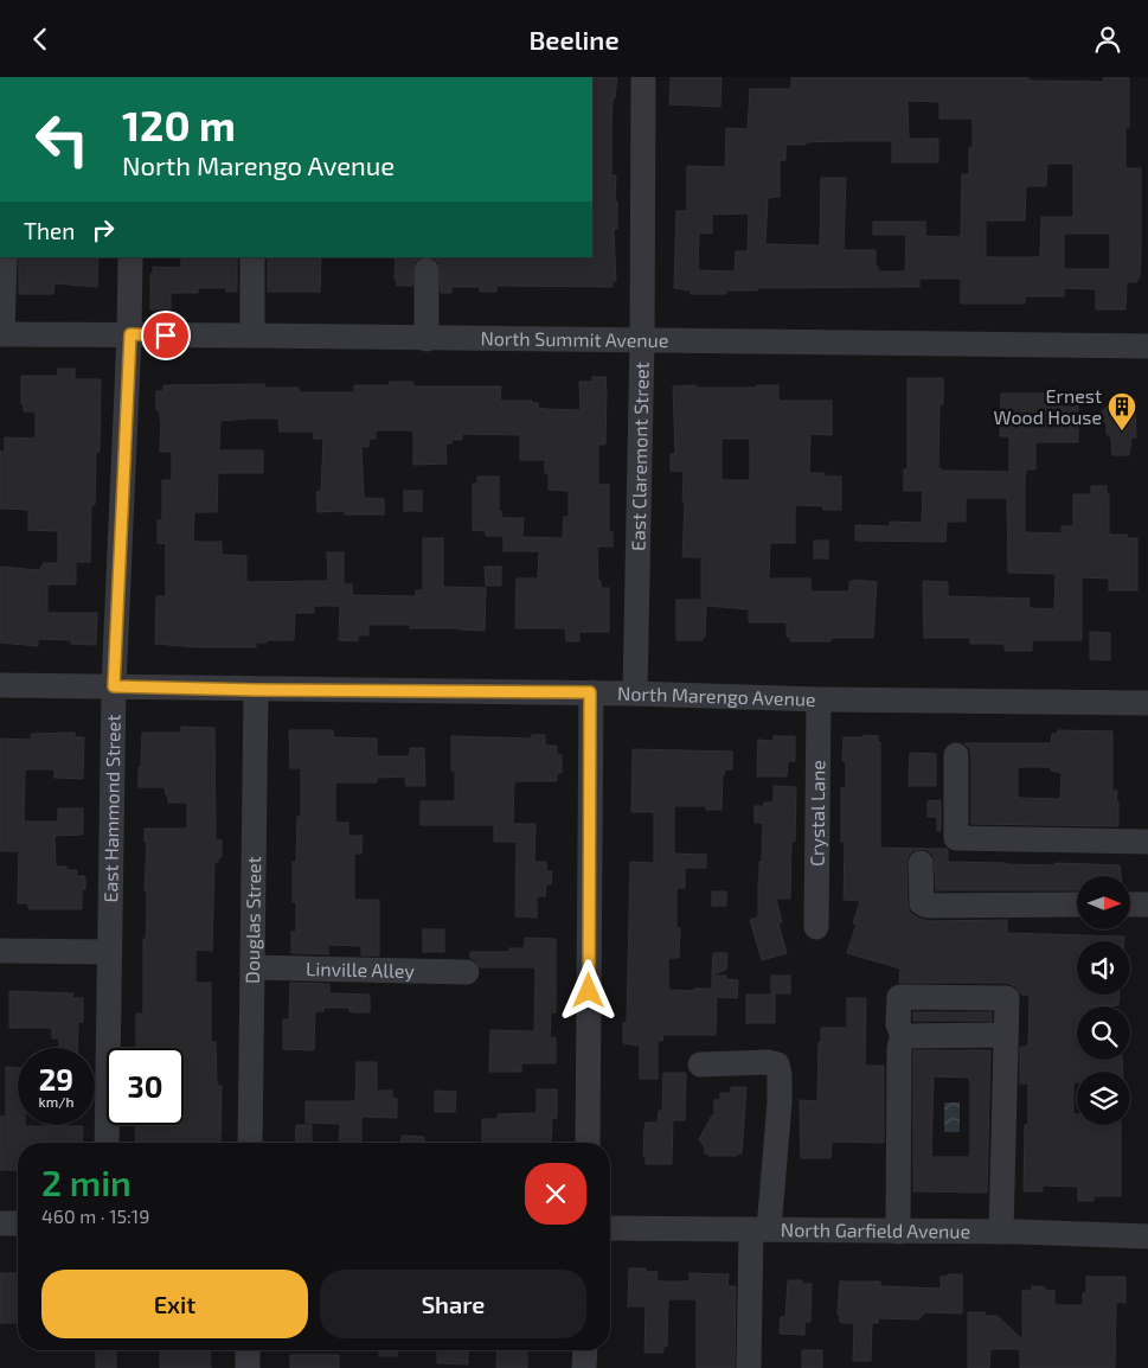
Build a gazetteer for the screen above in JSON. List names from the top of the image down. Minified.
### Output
{"streets":{"street":["North Summit Avenue","East Claremont Street","North Marengo Avenue","East Hammond Street","Crystal Lane","Douglas Street","Linville Alley","North Garfield Avenue"]},"crossings":[["North Summit Avenue","East Claremont Street"],["North Summit Avenue","East Hammond Street"],["East Claremont Street","North Marengo Avenue"],["North Marengo Avenue","East Hammond Street"],["North Marengo Avenue","Crystal Lane"],["North Marengo Avenue","Douglas Street"],["Douglas Street","Linville Alley"]],"places":{"building":["Ernest Wood House"]},"north":"right","page":{"header":"Beeline","turn":["120 m","North Marengo Avenue"],"then":"Then","speed":"29 km/h","limit":"30","heading":["2 min","460 m · 15:19"],"buttons":["Exit","Share"]}}
